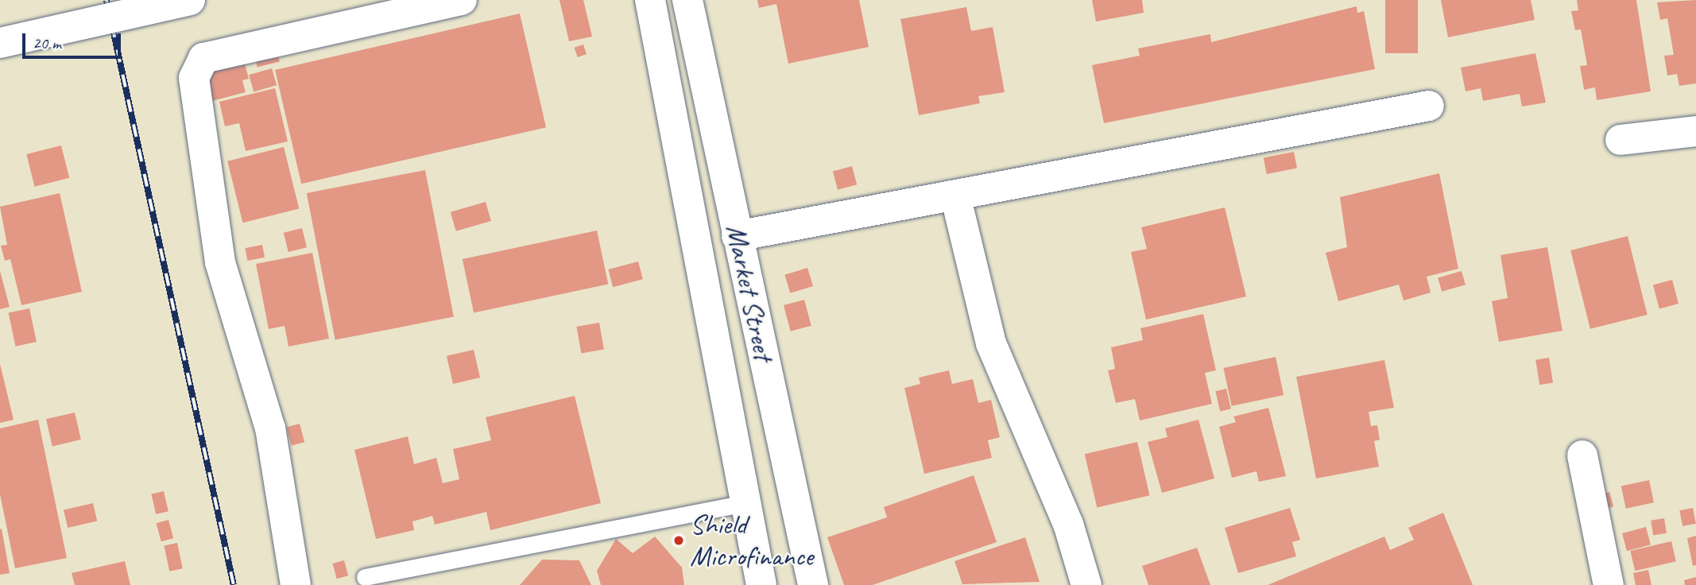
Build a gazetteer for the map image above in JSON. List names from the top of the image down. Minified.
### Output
{"streets":{"street":["Market Street"]},"places":["Shield Microfinance"],"scale_bar":"20 m"}
